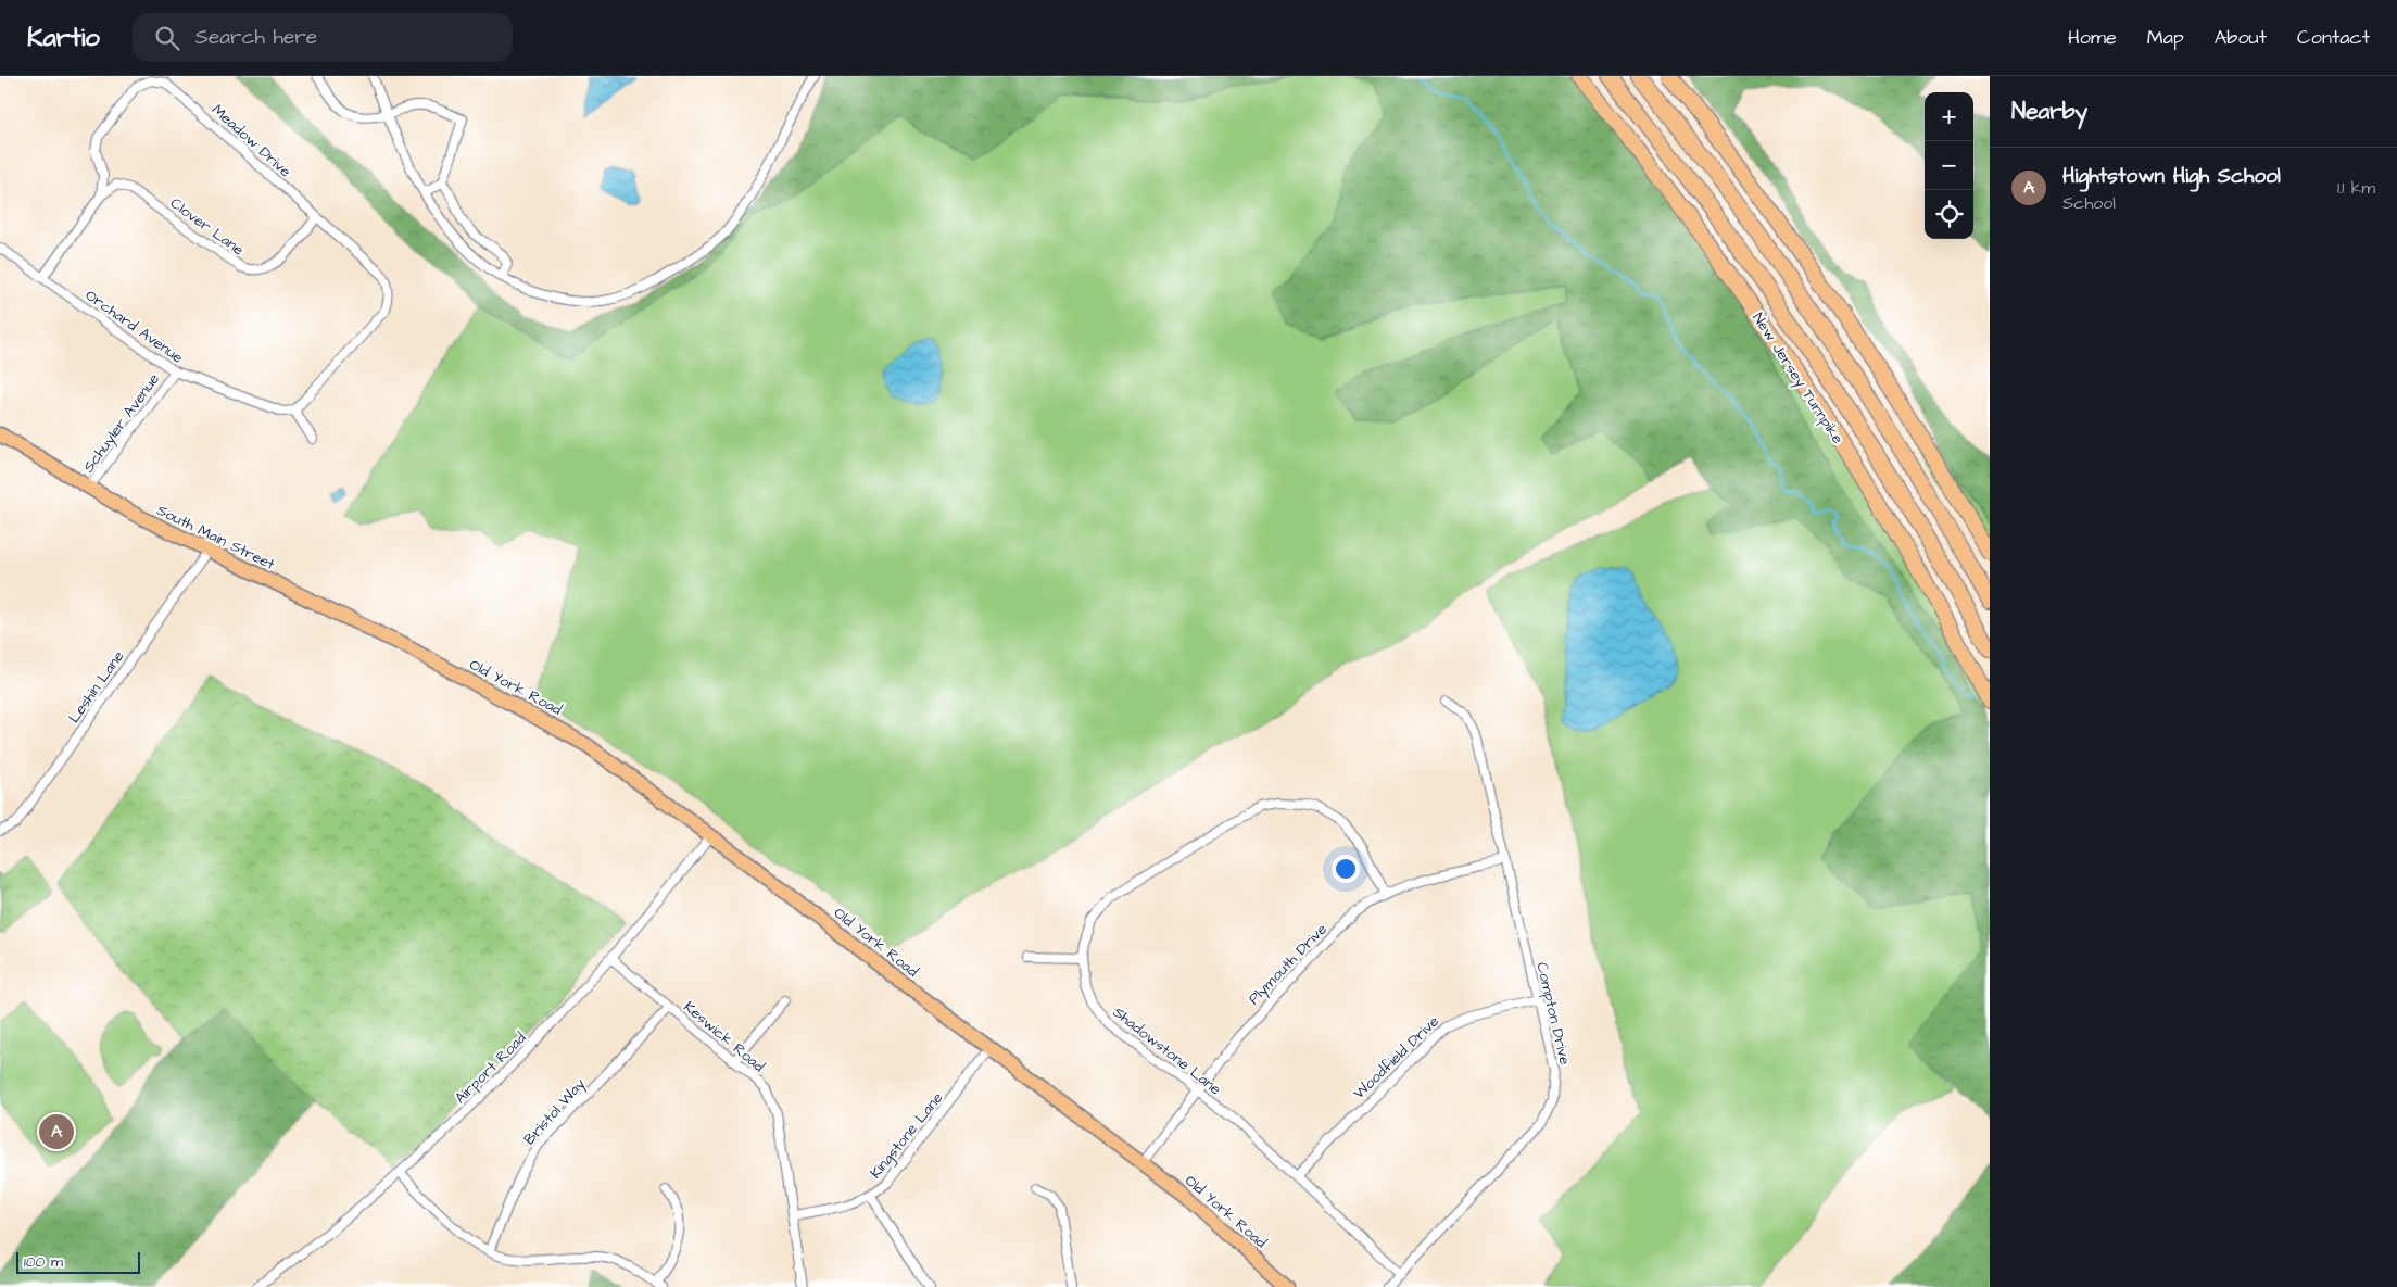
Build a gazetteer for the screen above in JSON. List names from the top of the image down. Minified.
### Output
{"streets":{"highway":["New Jersey Turnpike"],"main road":["South Main Street","Old York Road"],"street":["Meadow Drive","Clover Lane","Orchard Avenue","Schuyler Avenue","Leshin Lane","Plymouth Drive","Compton Drive","Keswick Road","Shadowstone Lane","Woodfield Drive","Airport Road","Bristol Way","Kingstone Lane"]},"crossings":[["Meadow Drive","Clover Lane"],["Meadow Drive","Orchard Avenue"],["Orchard Avenue","Schuyler Avenue"],["Schuyler Avenue","South Main Street"],["South Main Street","Leshin Lane"],["South Main Street","Old York Road"],["Old York Road","Plymouth Drive"],["Old York Road","Airport Road"],["Old York Road","Kingstone Lane"],["Plymouth Drive","Compton Drive"],["Plymouth Drive","Shadowstone Lane"],["Compton Drive","Shadowstone Lane"],["Compton Drive","Woodfield Drive"],["Keswick Road","Airport Road"],["Keswick Road","Bristol Way"],["Keswick Road","Kingstone Lane"],["Shadowstone Lane","Woodfield Drive"]],"scale_bar":"100 m","page":{"header":"Kartio","search":"Search here","nav":["Home","Map","About","Contact"],"heading":"Nearby","map_buttons":["+","−"],"list":[{"mark":"A","name":"Hightstown High School","note":"School","value":"1.1 km"}],"pins":"A","scale":"100 m"}}
